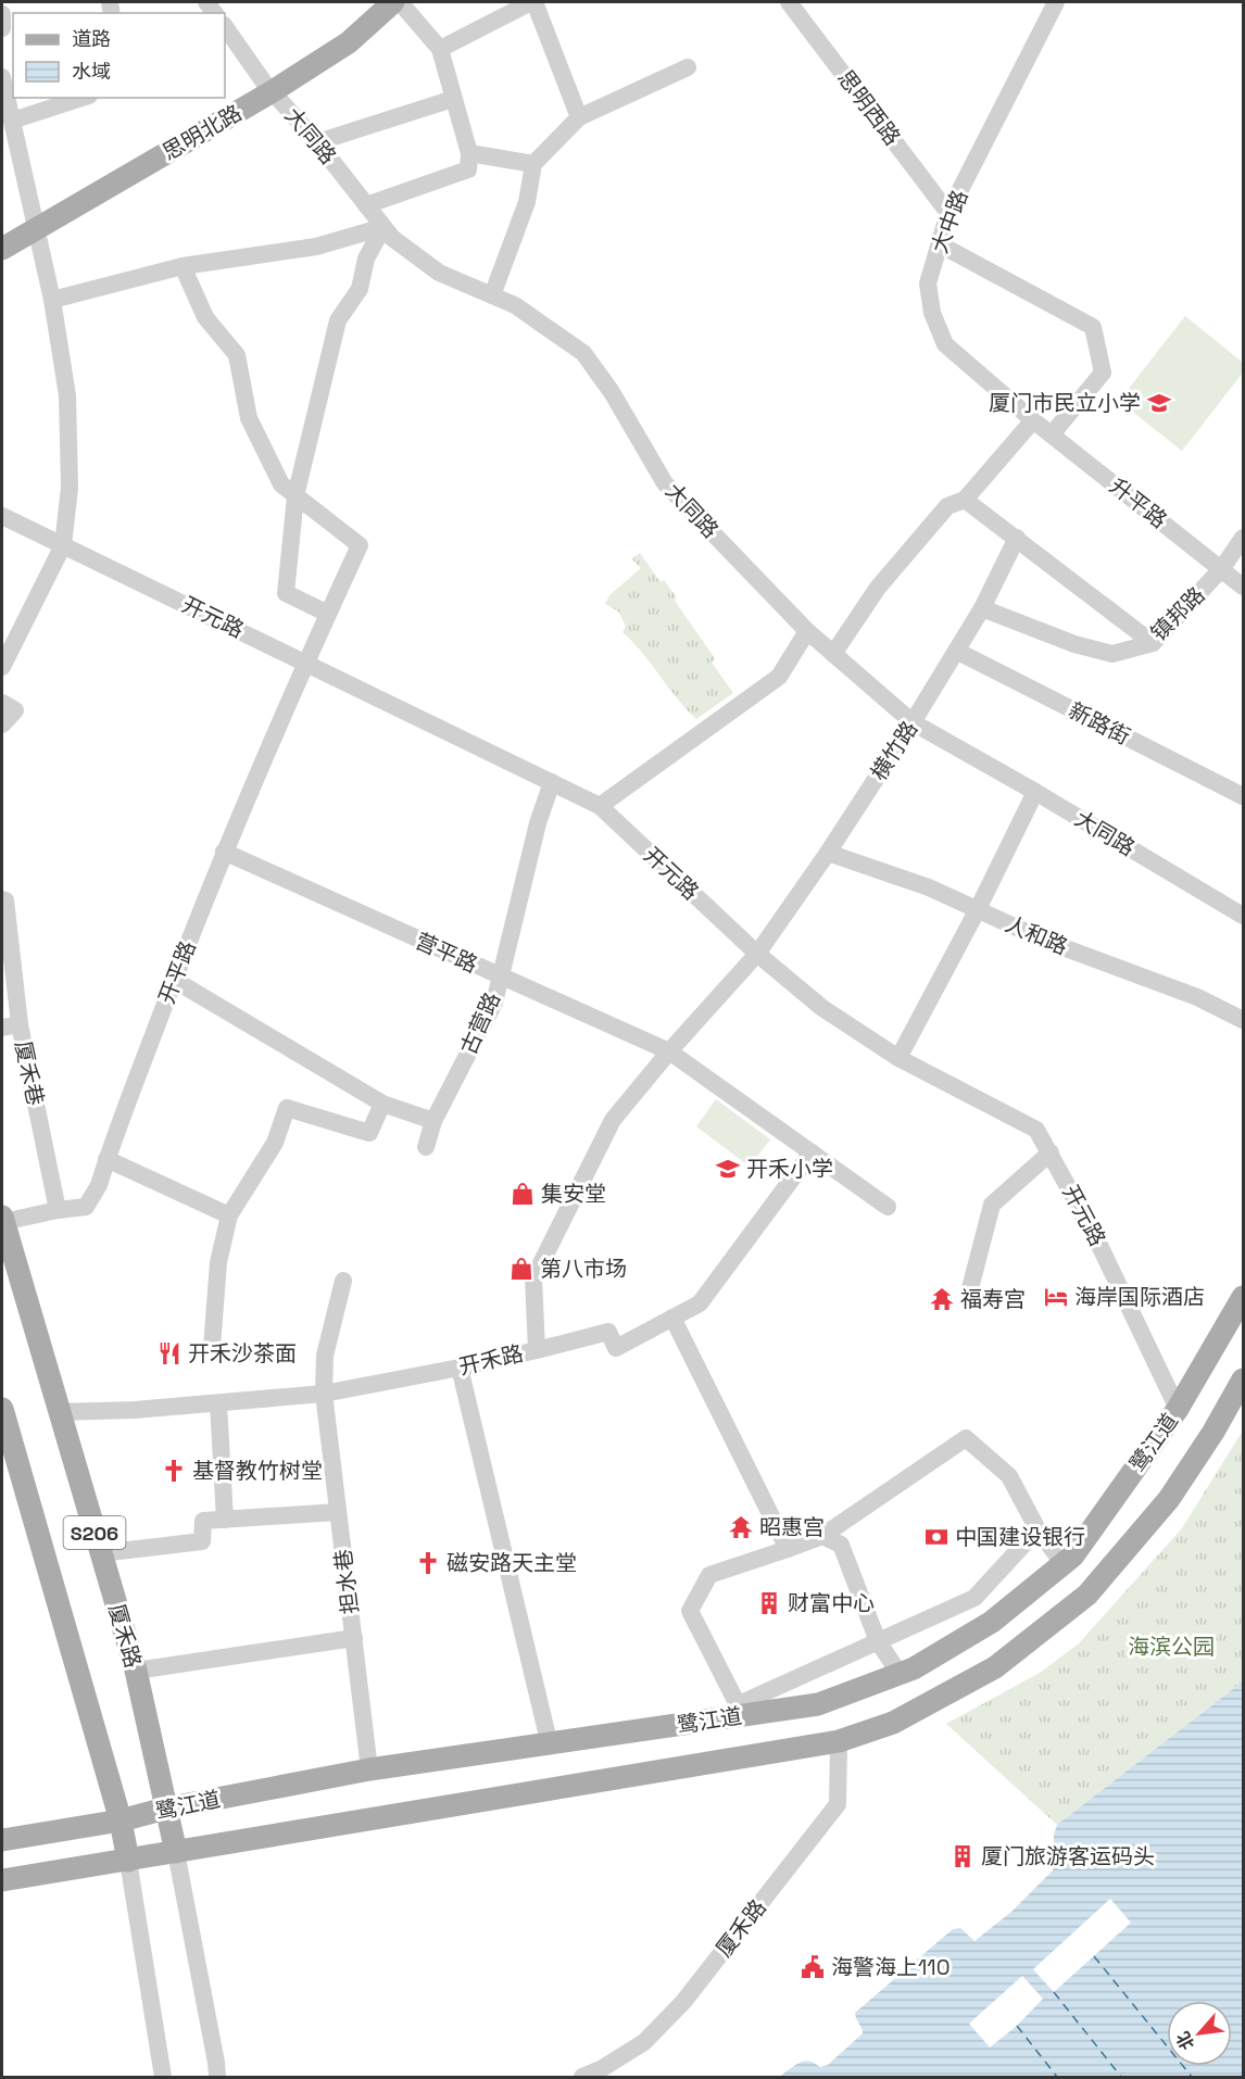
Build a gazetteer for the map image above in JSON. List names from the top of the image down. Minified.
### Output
{"streets":{"main road":["思明北路","鹭江道","S206","厦禾路"],"street":["思明西路","大同路","大中路","升平路","镇邦路","开元路","新路街","横竹路","人和路","营平路","开平路","古营路","厦禾巷","开禾路","担水巷"]},"crossings":[["思明西路","大中路"],["思明北路","大同路"],["大同路","横竹路"],["大中路","升平路"],["升平路","镇邦路"],["镇邦路","横竹路"],["开元路","横竹路"],["开元路","开平路"],["开元路","古营路"],["开元路","开禾路"],["开元路","鹭江道"],["新路街","横竹路"],["横竹路","人和路"],["横竹路","开禾路"],["营平路","开平路"],["营平路","古营路"],["营平路","开禾路"],["开平路","厦禾巷"],["开平路","厦禾路"],["开禾路","担水巷"],["开禾路","厦禾路"],["鹭江道","S206"],["鹭江道","担水巷"],["鹭江道","厦禾路"]],"parks":["海滨公园"],"places":{"school or university":["厦门市民立小学","开禾小学"],"shop":["集安堂","第八市场"],"hotel":["海岸国际酒店"],"temple":["福寿宫","昭惠宫"],"restaurant":["开禾沙茶面"],"church":["基督教竹树堂","磁安路天主堂"],"bank":["中国建设银行"],"building":["财富中心","厦门旅游客运码头"],"public building":["海警海上110"]},"legend":["道路","水域"],"north":"bottom left"}
